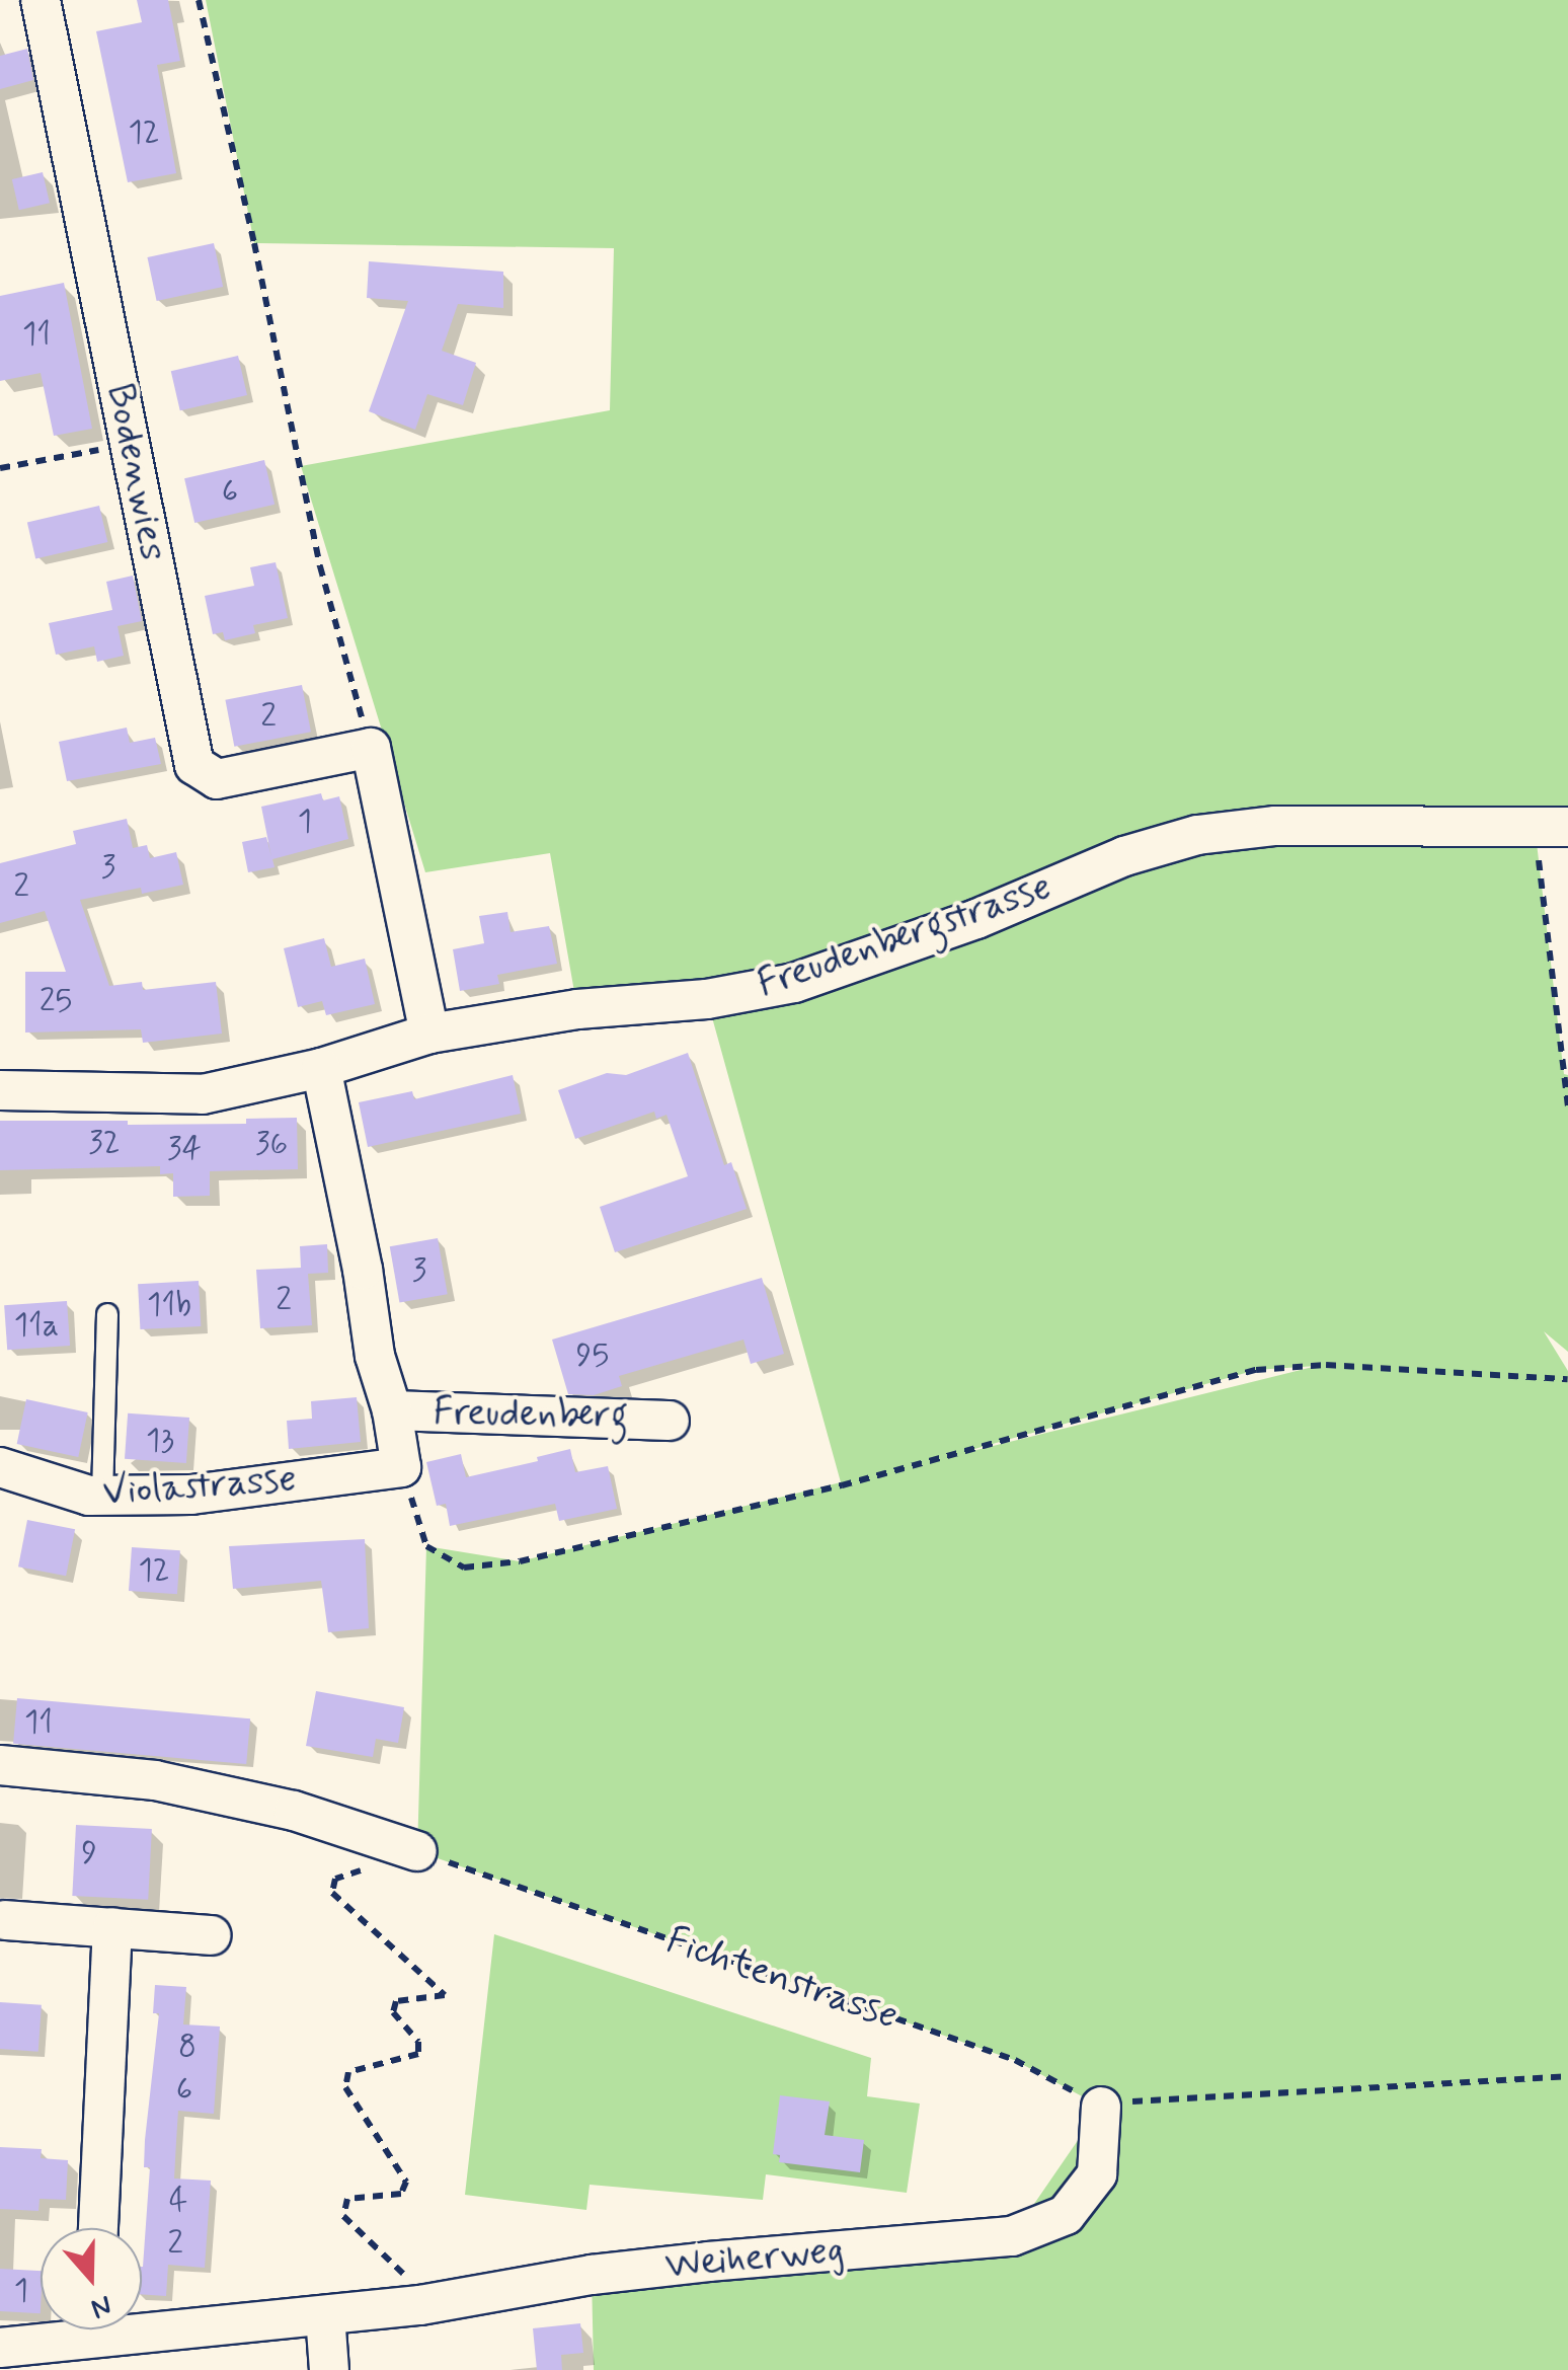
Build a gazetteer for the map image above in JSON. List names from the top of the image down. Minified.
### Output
{"streets":{"street":["Bodenwies","Freudenbergstrasse","Freudenberg","Violastrasse","Weiherweg"],"path":["Fichtenstrasse"]},"crossings":[["Fichtenstrasse","Weiherweg"]],"house_numbers":["12","11","6","2","1","3","2","25","32","36","34","3","2","11b","11a","95","13","12","11","9","8","6","4","2","1"],"north":"bottom"}
